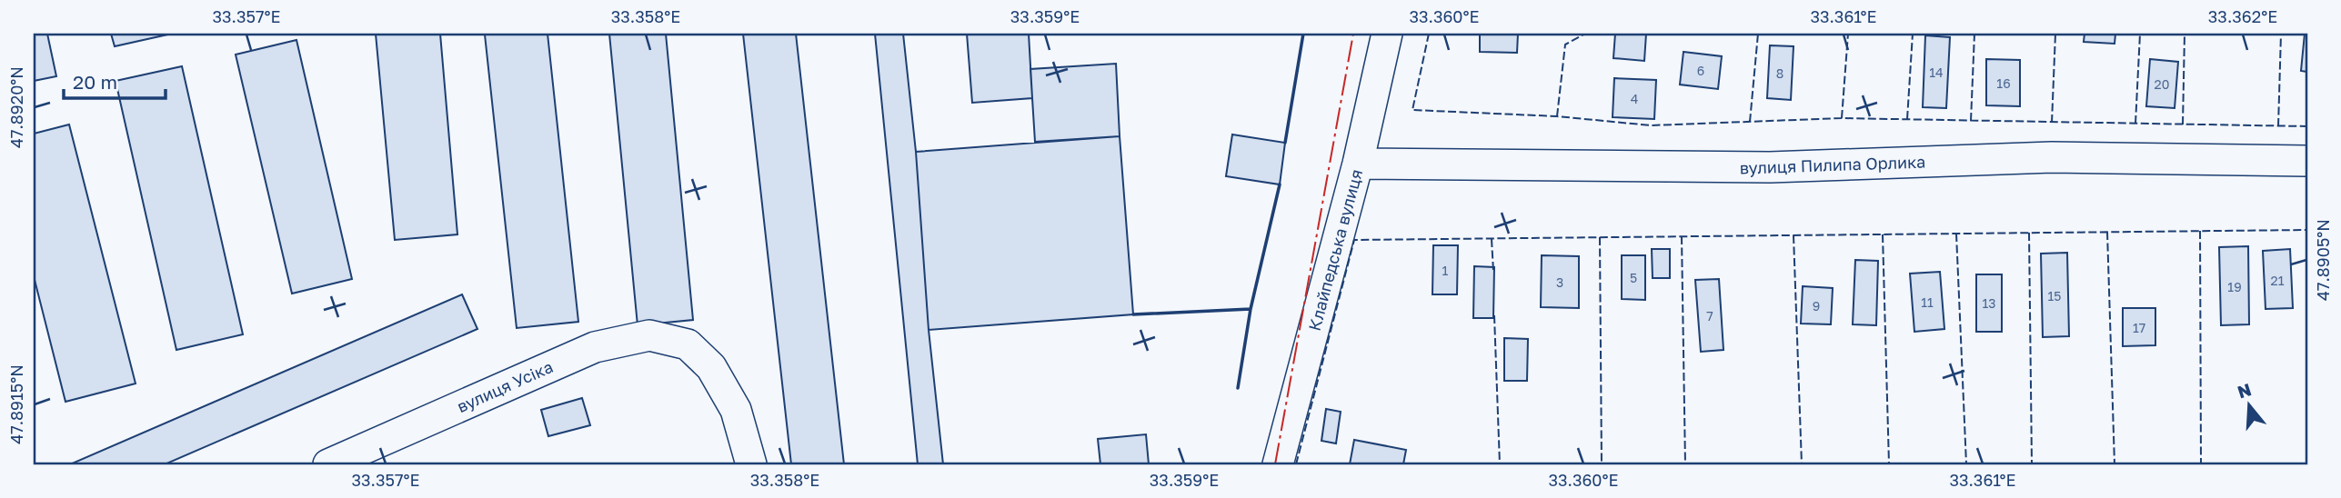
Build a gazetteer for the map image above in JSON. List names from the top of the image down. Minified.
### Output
{"streets":{"street":["вулиця Пилипа Орлика","Клайпедська вулиця","вулиця Усіка"]},"crossings":[["вулиця Пилипа Орлика","Клайпедська вулиця"]],"house_numbers":["6","14","8","16","20","4","1","5","21","3","19","15","11","13","9","7","17"],"scale_bar":"20 m","north":"top","coordinates":["33.357°E","33.358°E","33.359°E","33.360°E","33.361°E","33.362°E","47.8920°N","47.8905°N","47.8915°N"]}
